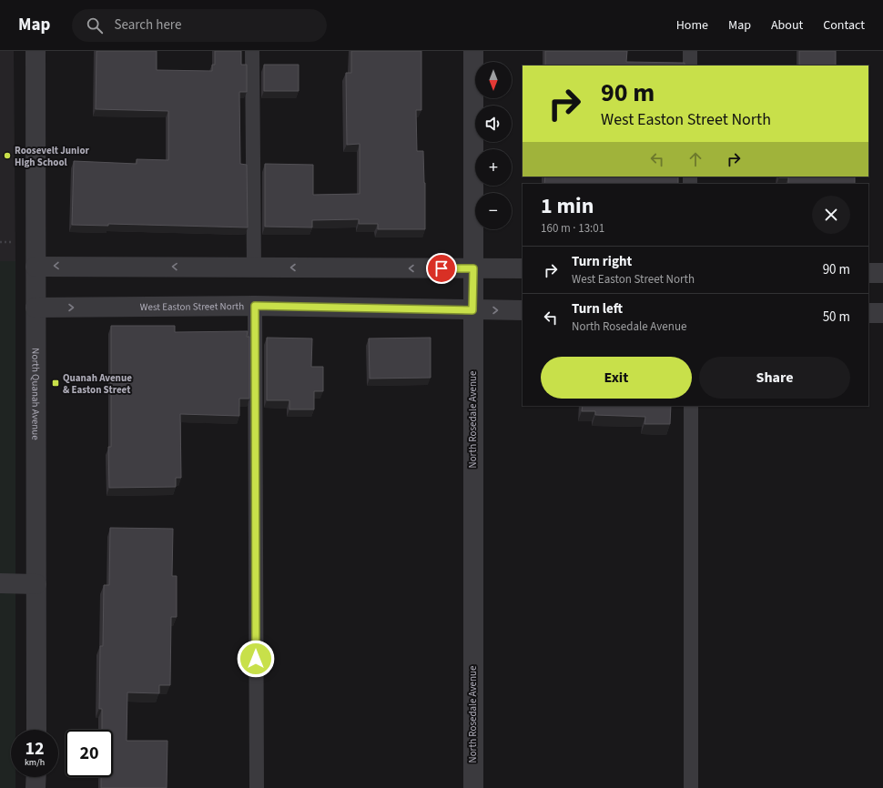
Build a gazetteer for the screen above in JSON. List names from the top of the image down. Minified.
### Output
{"streets":{"street":["West Easton Street North","North Quanah Avenue","North Rosedale Avenue"]},"crossings":[["West Easton Street North","North Quanah Avenue"],["West Easton Street North","North Rosedale Avenue"]],"places":{"other":["Roosevelt Junior High School"],"transit":["Quanah Avenue & Easton Street"]},"north":"bottom","page":{"header":"Map","search":"Search here","nav":["Home","Map","About","Contact"],"map_buttons":["+","−"],"turn":["90 m","West Easton Street North"],"heading":["1 min","160 m · 13:01"],"list":[{"name":"Turn right","note":"West Easton Street North","value":"90 m"},{"name":"Turn left","note":"North Rosedale Avenue","value":"50 m"}],"buttons":["Exit","Share"],"speed":"12 km/h","limit":"20"}}
